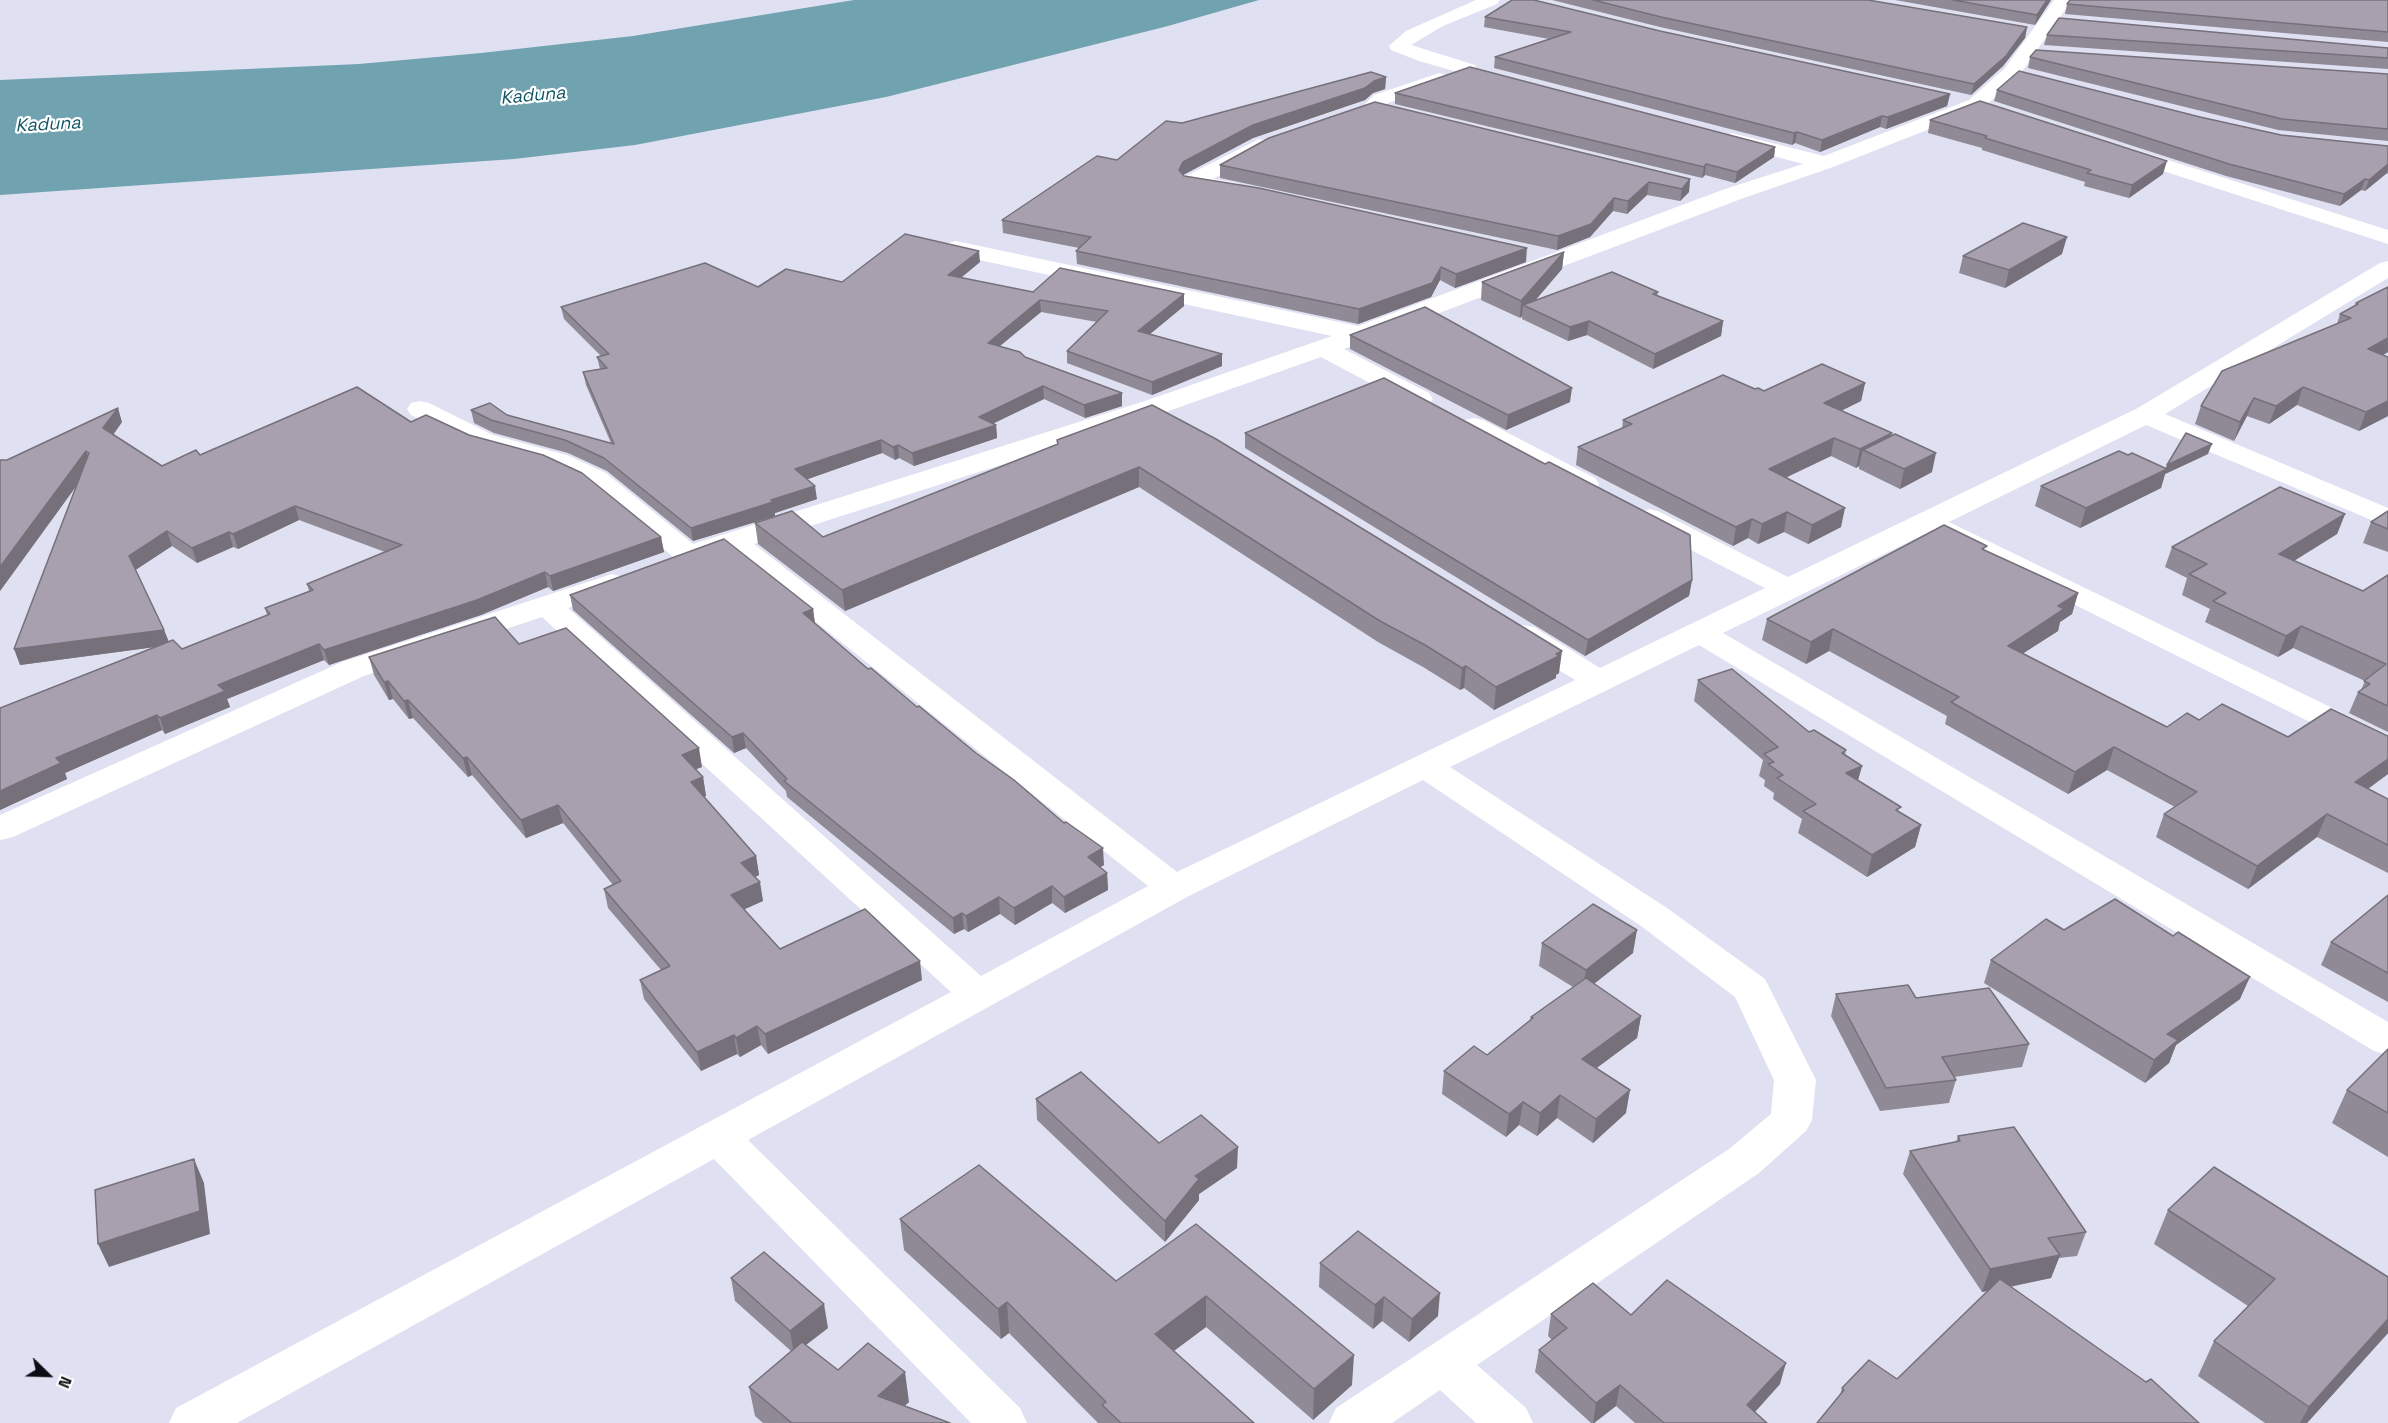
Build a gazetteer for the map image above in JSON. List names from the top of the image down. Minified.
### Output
{"water":["Kaduna"],"north":"bottom right"}
